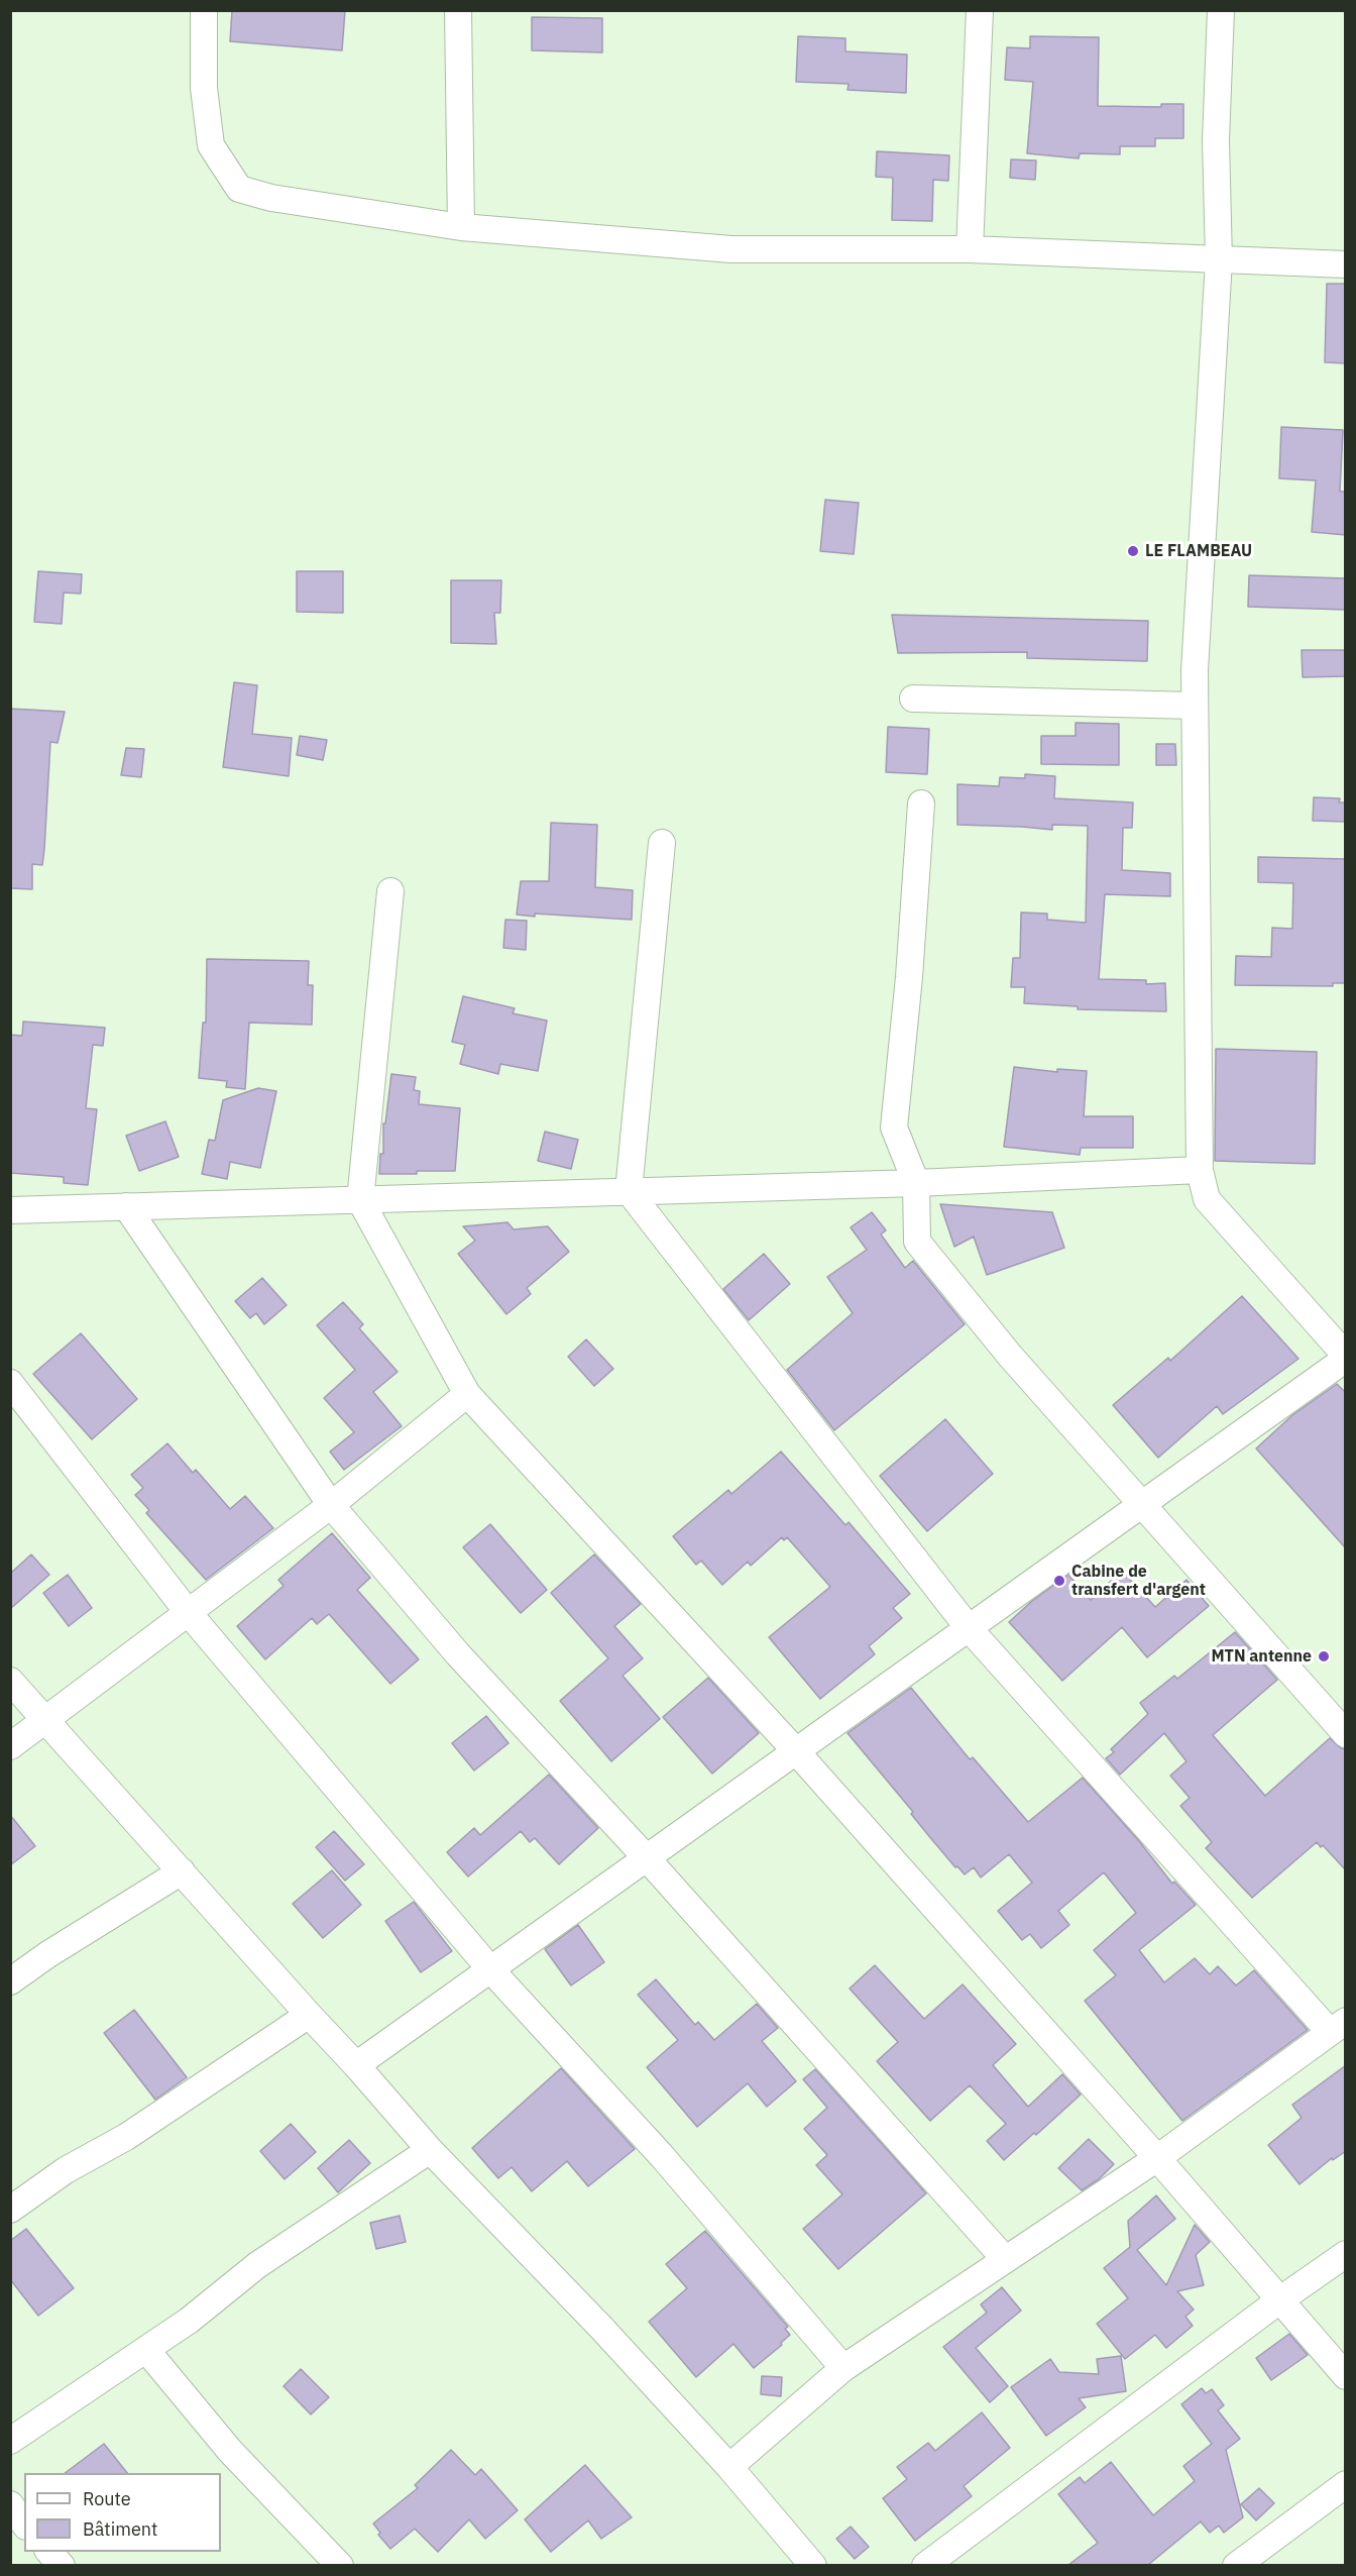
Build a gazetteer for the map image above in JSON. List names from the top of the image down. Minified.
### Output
{"places":["LE FLAMBEAU","Cabine de transfert d'argent","MTN antenne"],"legend":["Route","Bâtiment"]}
